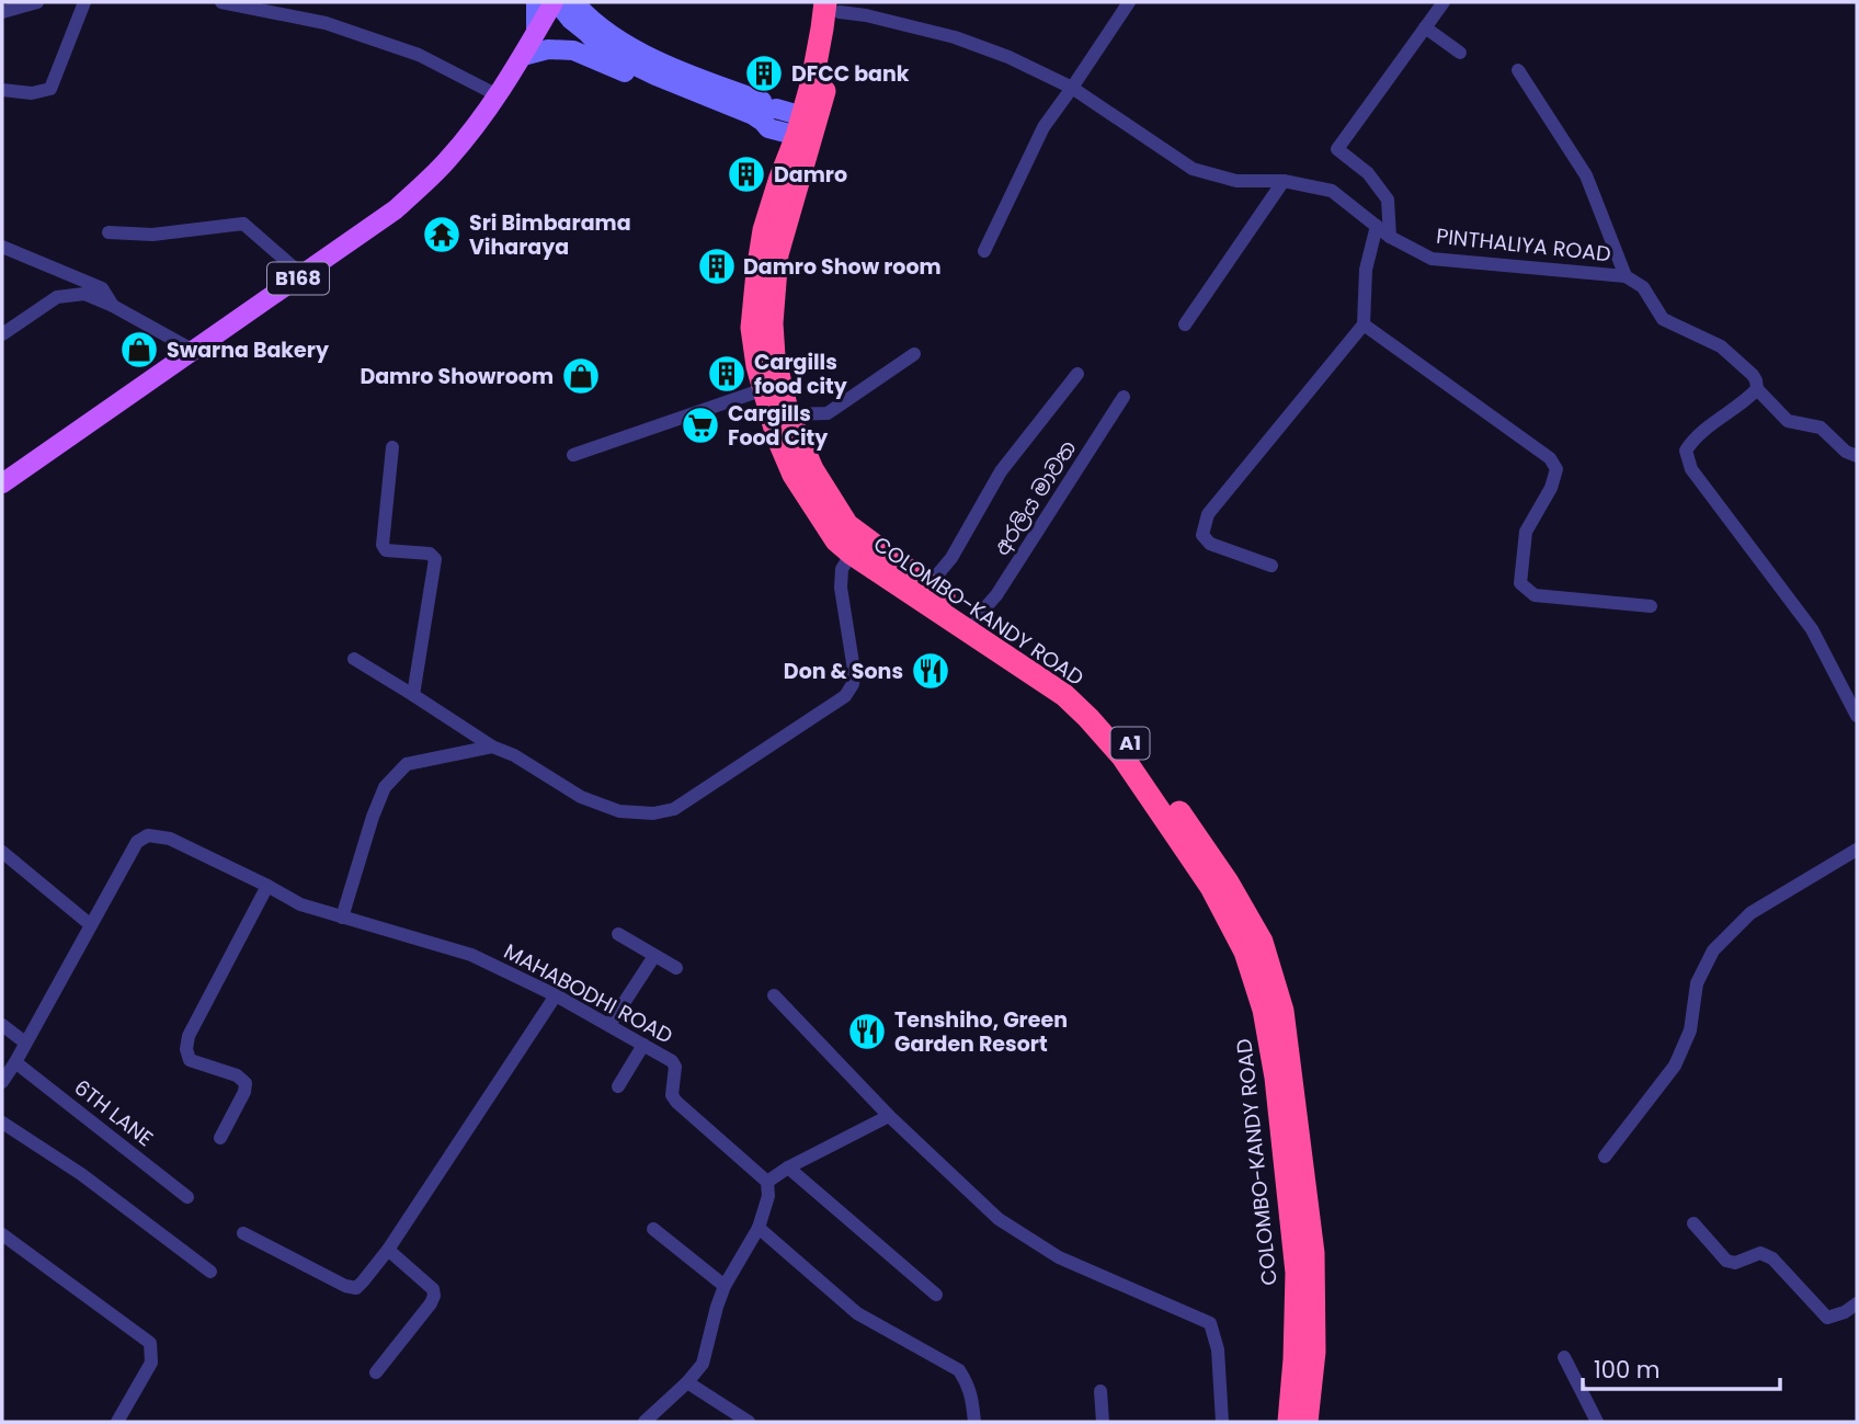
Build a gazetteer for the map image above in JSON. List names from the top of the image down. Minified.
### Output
{"streets":{"highway":["COLOMBO-KANDY ROAD","A1"],"main road":["B168"],"street":["PINTHALIYA ROAD","අරලිය මාවත","MAHABODHI ROAD","6TH LANE"]},"crossings":[["PINTHALIYA ROAD","COLOMBO-KANDY ROAD"],["අරලිය මාවත","COLOMBO-KANDY ROAD"],["MAHABODHI ROAD","6TH LANE"]],"places":{"building":["DFCC bank","Damro","Damro Show room","Cargills food city"],"temple":["Sri Bimbarama Viharaya"],"shop":["Swarna Bakery","Damro Showroom"],"supermarket":["Cargills Food City"],"restaurant":["Don & Sons","Tenshiho, Green Garden Resort"]},"scale_bar":"100 m"}
